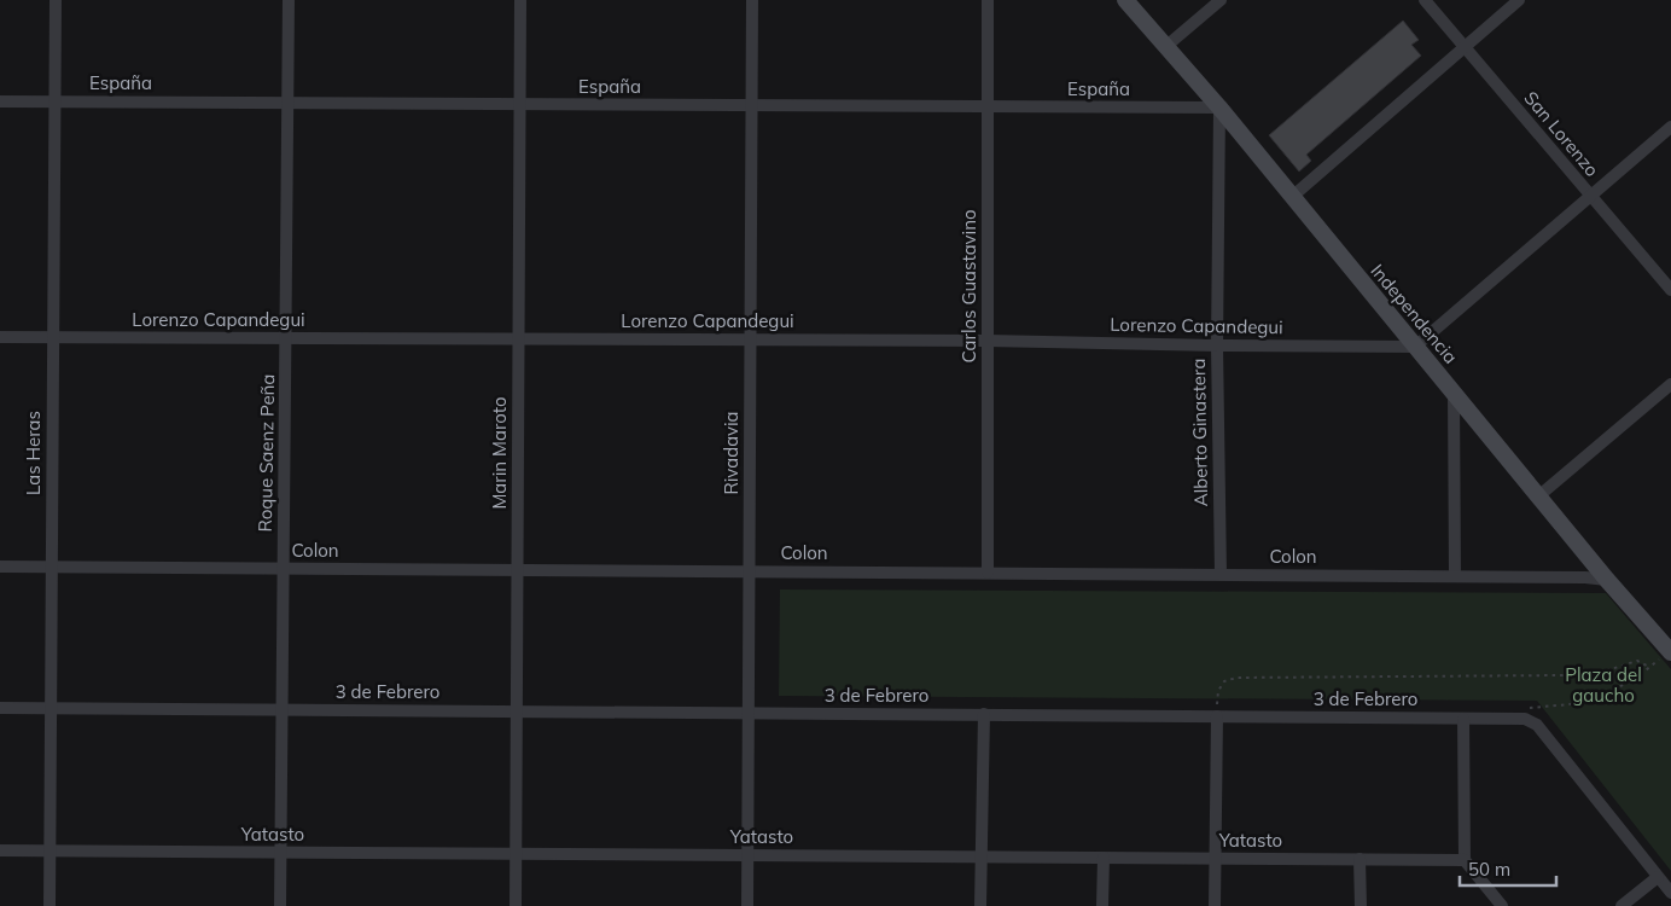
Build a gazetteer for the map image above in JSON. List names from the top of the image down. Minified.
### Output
{"streets":{"main road":["Independencia"],"street":["España","San Lorenzo","Carlos Guastavino","Lorenzo Capandegui","Alberto Ginastera","Las Heras","Roque Saenz Peña","Marin Maroto","Rivadavia","Colon","3 de Febrero","Yatasto"]},"crossings":[["España","Carlos Guastavino"],["España","Independencia"],["España","Alberto Ginastera"],["España","Las Heras"],["España","Roque Saenz Peña"],["España","Marin Maroto"],["España","Rivadavia"],["Carlos Guastavino","Lorenzo Capandegui"],["Carlos Guastavino","Colon"],["Independencia","Lorenzo Capandegui"],["Independencia","Alberto Ginastera"],["Independencia","Colon"],["Lorenzo Capandegui","Alberto Ginastera"],["Lorenzo Capandegui","Las Heras"],["Lorenzo Capandegui","Roque Saenz Peña"],["Lorenzo Capandegui","Marin Maroto"],["Lorenzo Capandegui","Rivadavia"],["Alberto Ginastera","Colon"],["Las Heras","Colon"],["Las Heras","3 de Febrero"],["Las Heras","Yatasto"],["Roque Saenz Peña","Colon"],["Roque Saenz Peña","3 de Febrero"],["Roque Saenz Peña","Yatasto"],["Marin Maroto","Colon"],["Marin Maroto","3 de Febrero"],["Marin Maroto","Yatasto"],["Rivadavia","Colon"],["Rivadavia","3 de Febrero"],["Rivadavia","Yatasto"]],"parks":["Plaza del gaucho"],"scale_bar":"50 m"}
